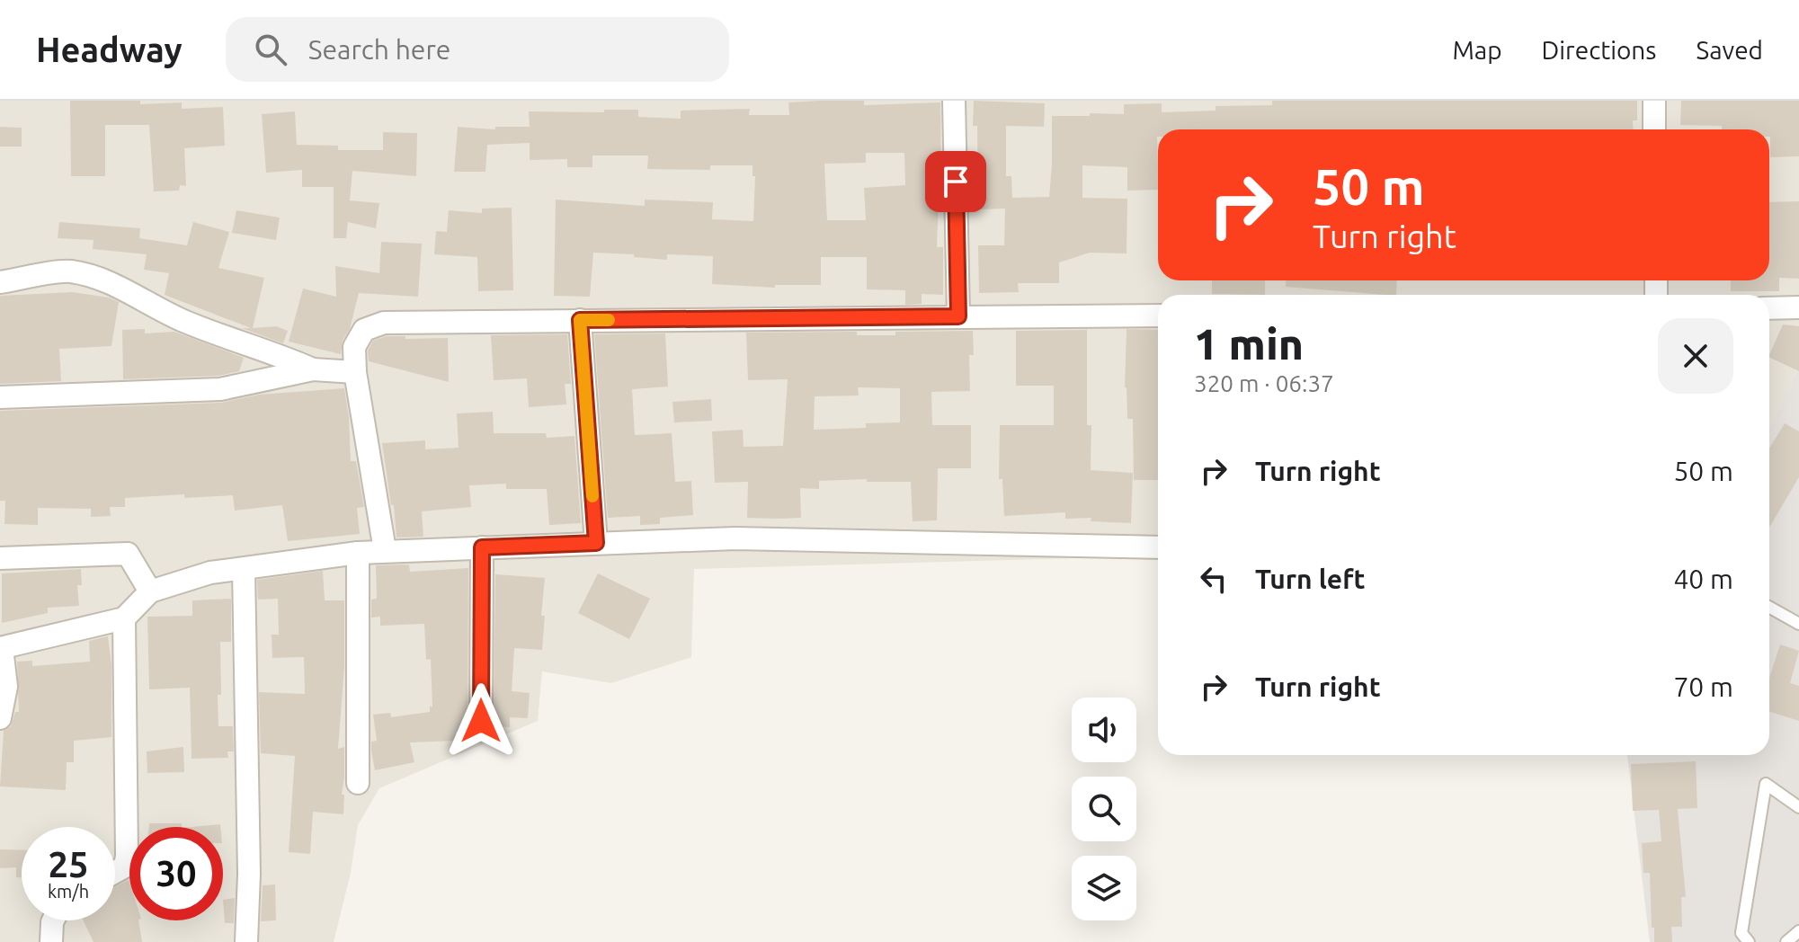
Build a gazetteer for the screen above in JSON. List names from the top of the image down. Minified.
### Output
{"page":{"header":"Headway","search":"Search here","nav":["Map","Directions","Saved"],"turn":["50 m","Turn right"],"heading":["1 min","320 m · 06:37"],"list":[{"name":"Turn right","value":"50 m"},{"name":"Turn left","value":"40 m"},{"name":"Turn right","value":"70 m"}],"speed":"25 km/h","limit":"30"}}
